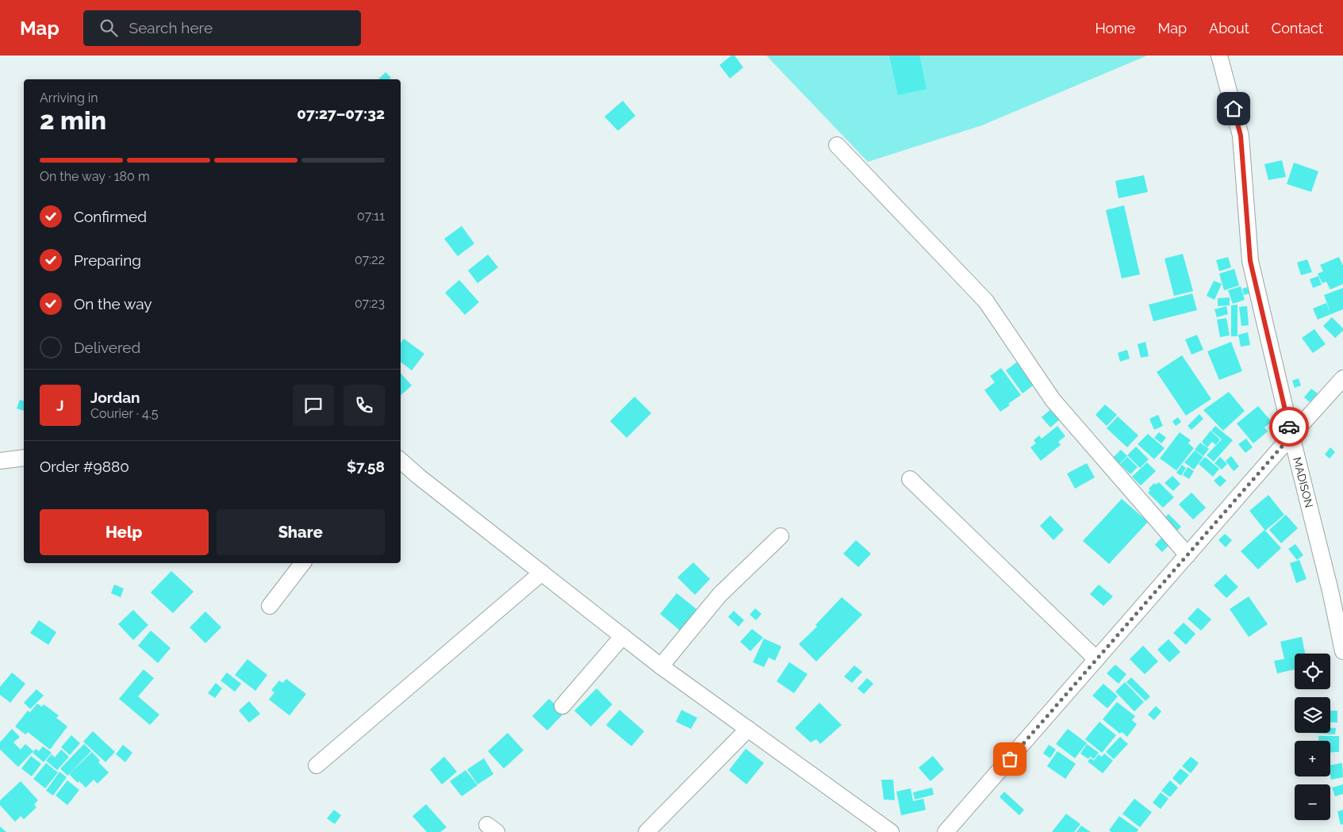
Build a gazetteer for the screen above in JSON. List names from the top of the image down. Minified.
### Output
{"streets":{"street":["MADISON"]},"page":{"header":"Map","search":"Search here","nav":["Home","Map","About","Contact"],"heading":["2 min","Arriving in","07:27–07:32"],"panel":["Jordan","Courier · 4.5","Order #9880","$7.58"],"bar":"On the way · 180 m","list":[["Confirmed","07:11"],["Preparing","07:22"],["On the way","07:23"],"Delivered"],"round":"J","buttons":["Help","Share"],"map_buttons":["+","−"]}}
